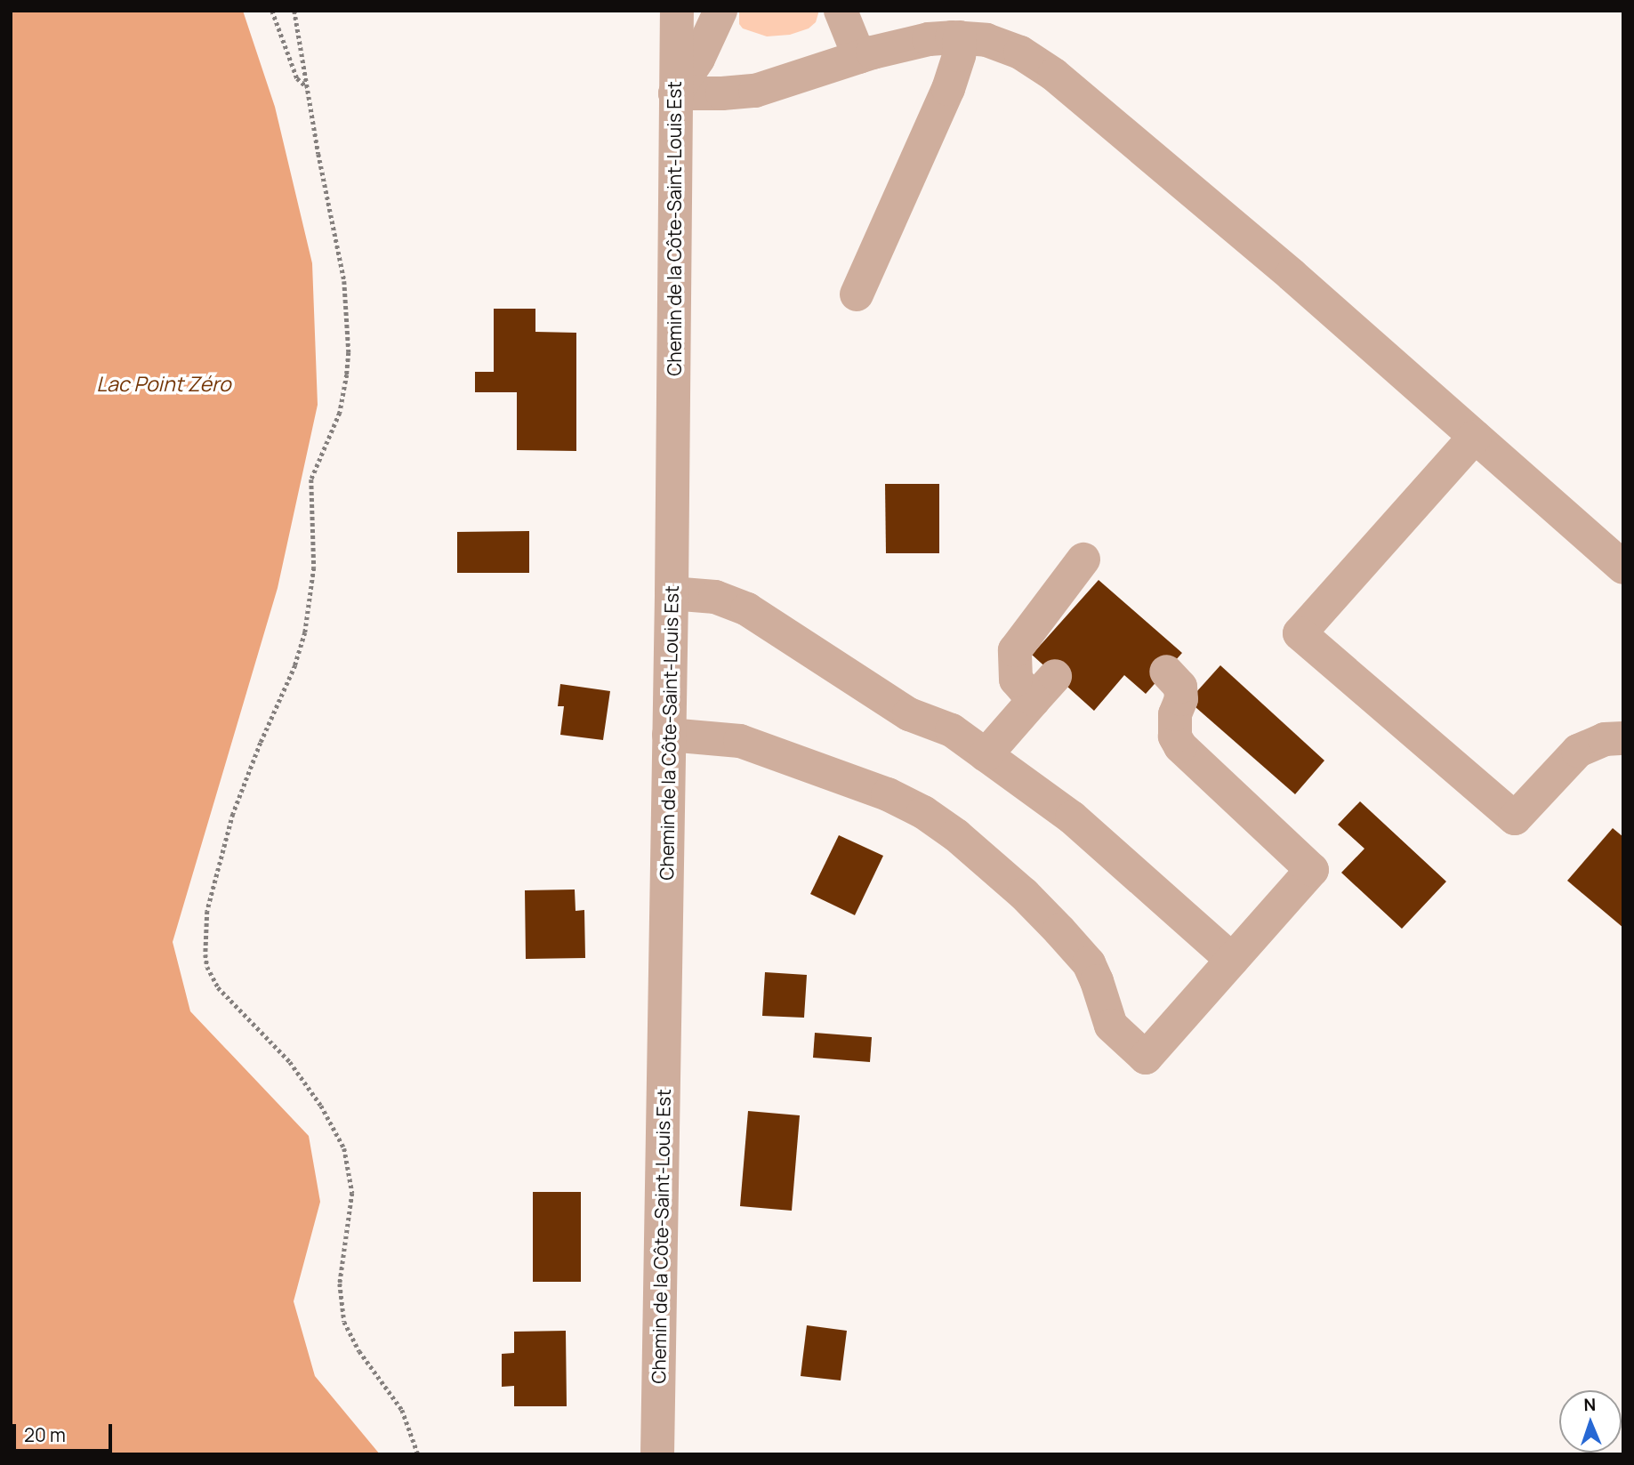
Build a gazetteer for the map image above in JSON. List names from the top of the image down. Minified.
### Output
{"streets":{"street":["Chemin de la Côte-Saint-Louis Est"]},"water":["Lac Point Zéro"],"scale_bar":"20 m","north":"top"}
